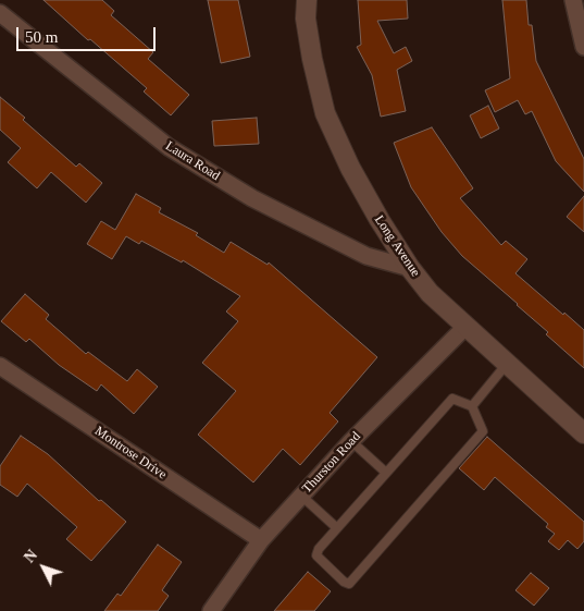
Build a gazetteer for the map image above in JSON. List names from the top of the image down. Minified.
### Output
{"streets":{"street":["Laura Road","Long Avenue","Montrose Drive","Thurston Road"]},"crossings":[["Laura Road","Long Avenue"],["Long Avenue","Thurston Road"],["Montrose Drive","Thurston Road"]],"scale_bar":"50 m","north":"top left"}
